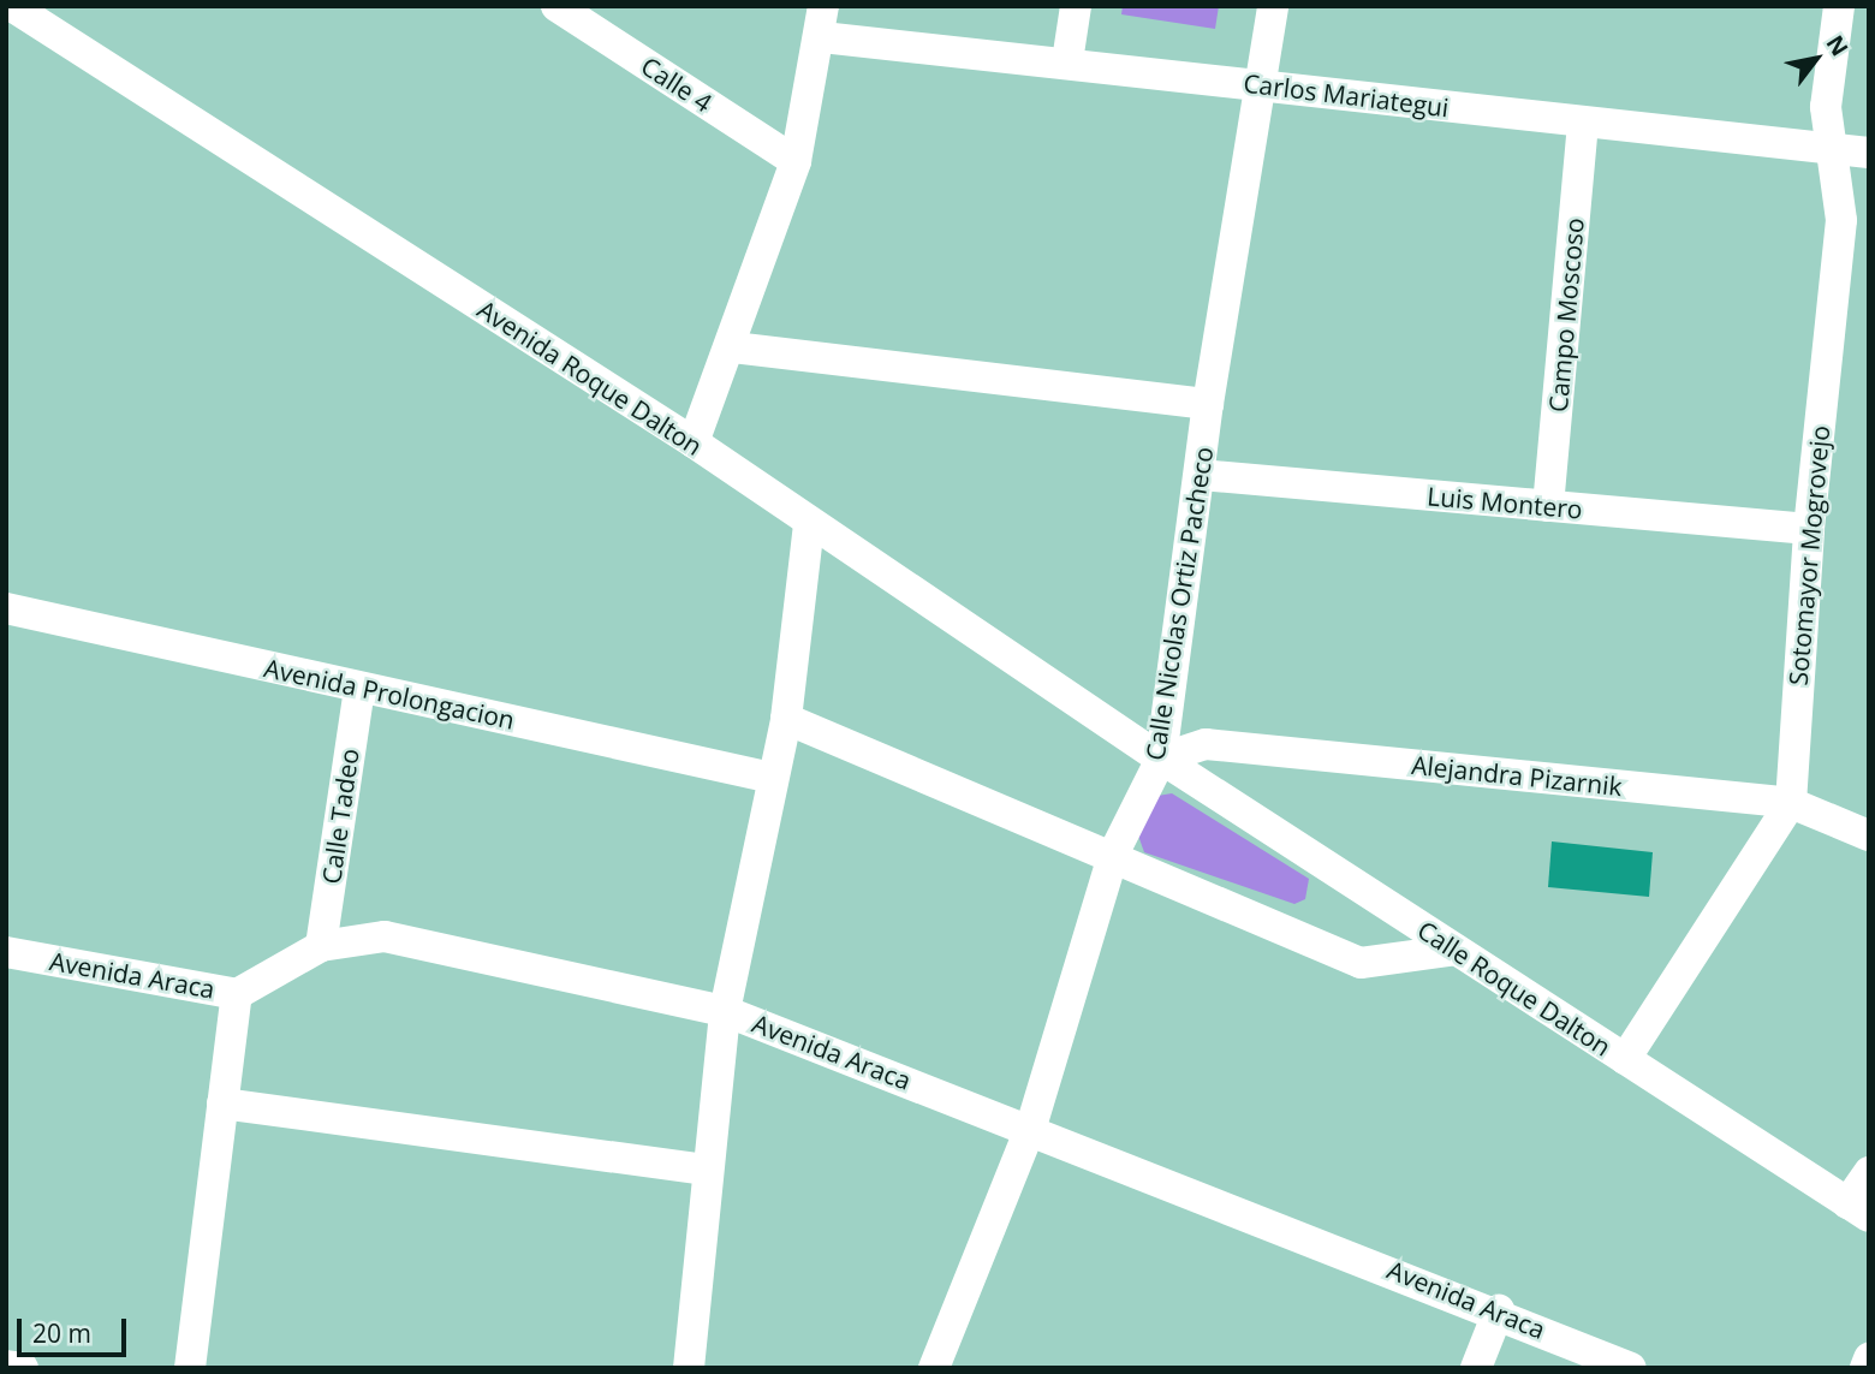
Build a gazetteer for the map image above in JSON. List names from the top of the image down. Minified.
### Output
{"streets":{"street":["Calle 4","Carlos Mariategui","Campo Moscoso","Avenida Roque Dalton","Luis Montero","Sotomayor Mogrovejo","Calle Nicolas Ortiz Pacheco","Avenida Prolongacion","Alejandra Pizarnik","Calle Tadeo","Avenida Araca","Calle Roque Dalton"]},"crossings":[["Carlos Mariategui","Campo Moscoso"],["Carlos Mariategui","Sotomayor Mogrovejo"],["Carlos Mariategui","Calle Nicolas Ortiz Pacheco"],["Campo Moscoso","Luis Montero"],["Avenida Roque Dalton","Calle Nicolas Ortiz Pacheco"],["Avenida Roque Dalton","Alejandra Pizarnik"],["Avenida Roque Dalton","Calle Roque Dalton"],["Luis Montero","Sotomayor Mogrovejo"],["Luis Montero","Calle Nicolas Ortiz Pacheco"],["Sotomayor Mogrovejo","Alejandra Pizarnik"],["Sotomayor Mogrovejo","Calle Roque Dalton"],["Calle Nicolas Ortiz Pacheco","Alejandra Pizarnik"],["Calle Nicolas Ortiz Pacheco","Avenida Araca"],["Calle Nicolas Ortiz Pacheco","Calle Roque Dalton"],["Avenida Prolongacion","Calle Tadeo"],["Alejandra Pizarnik","Calle Roque Dalton"],["Calle Tadeo","Avenida Araca"]],"scale_bar":"20 m","north":"top right"}
